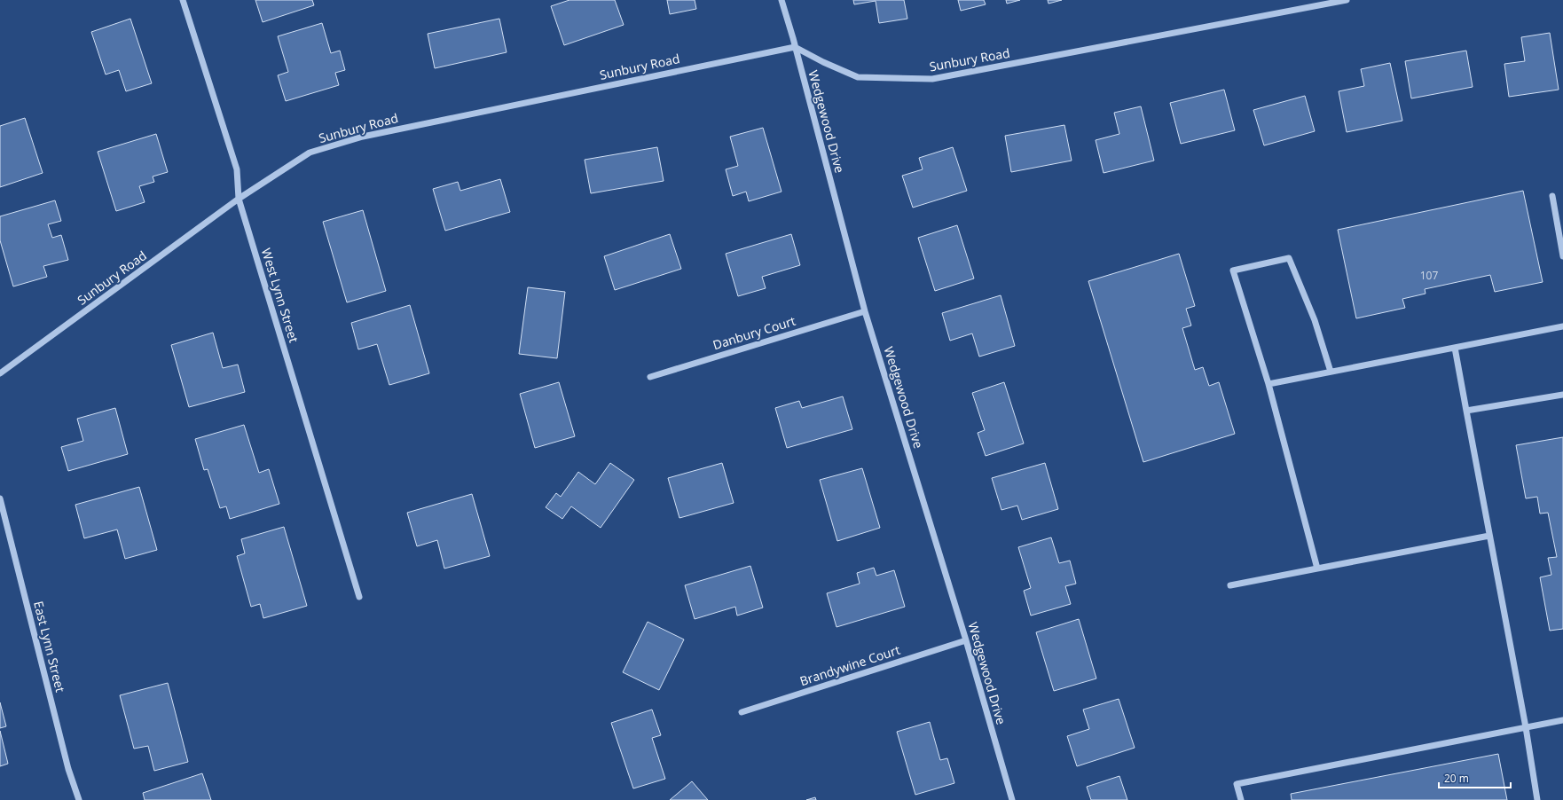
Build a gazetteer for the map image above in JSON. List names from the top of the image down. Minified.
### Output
{"streets":{"street":["Sunbury Road","Wedgewood Drive","West Lynn Street","Danbury Court","East Lynn Street","Brandywine Court"]},"crossings":[["Sunbury Road","Wedgewood Drive"],["Sunbury Road","West Lynn Street"],["Wedgewood Drive","Danbury Court"],["Wedgewood Drive","Brandywine Court"]],"house_numbers":["107"],"scale_bar":"20 m"}
